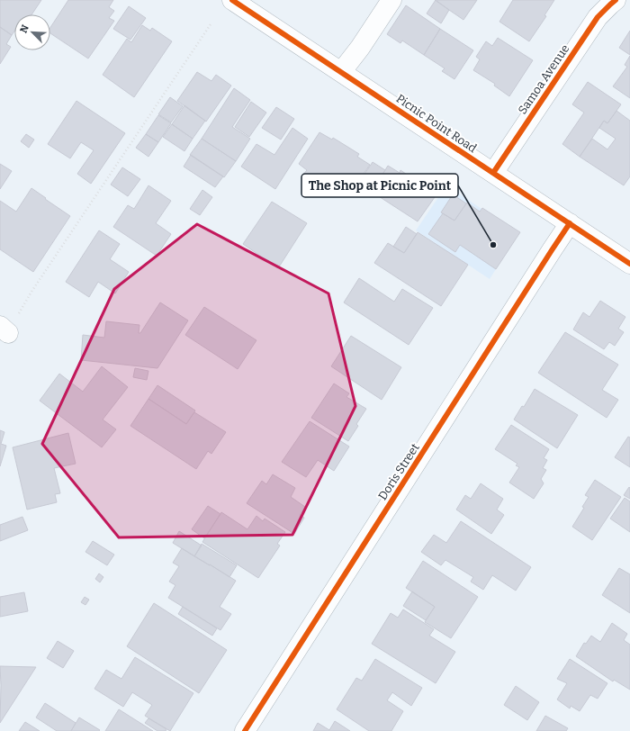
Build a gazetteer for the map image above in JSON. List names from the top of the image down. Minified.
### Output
{"streets":{"street":["Samoa Avenue","Picnic Point Road","Doris Street"]},"crossings":[["Samoa Avenue","Picnic Point Road"],["Picnic Point Road","Doris Street"]],"places":["The Shop at Picnic Point"],"north":"top left"}
